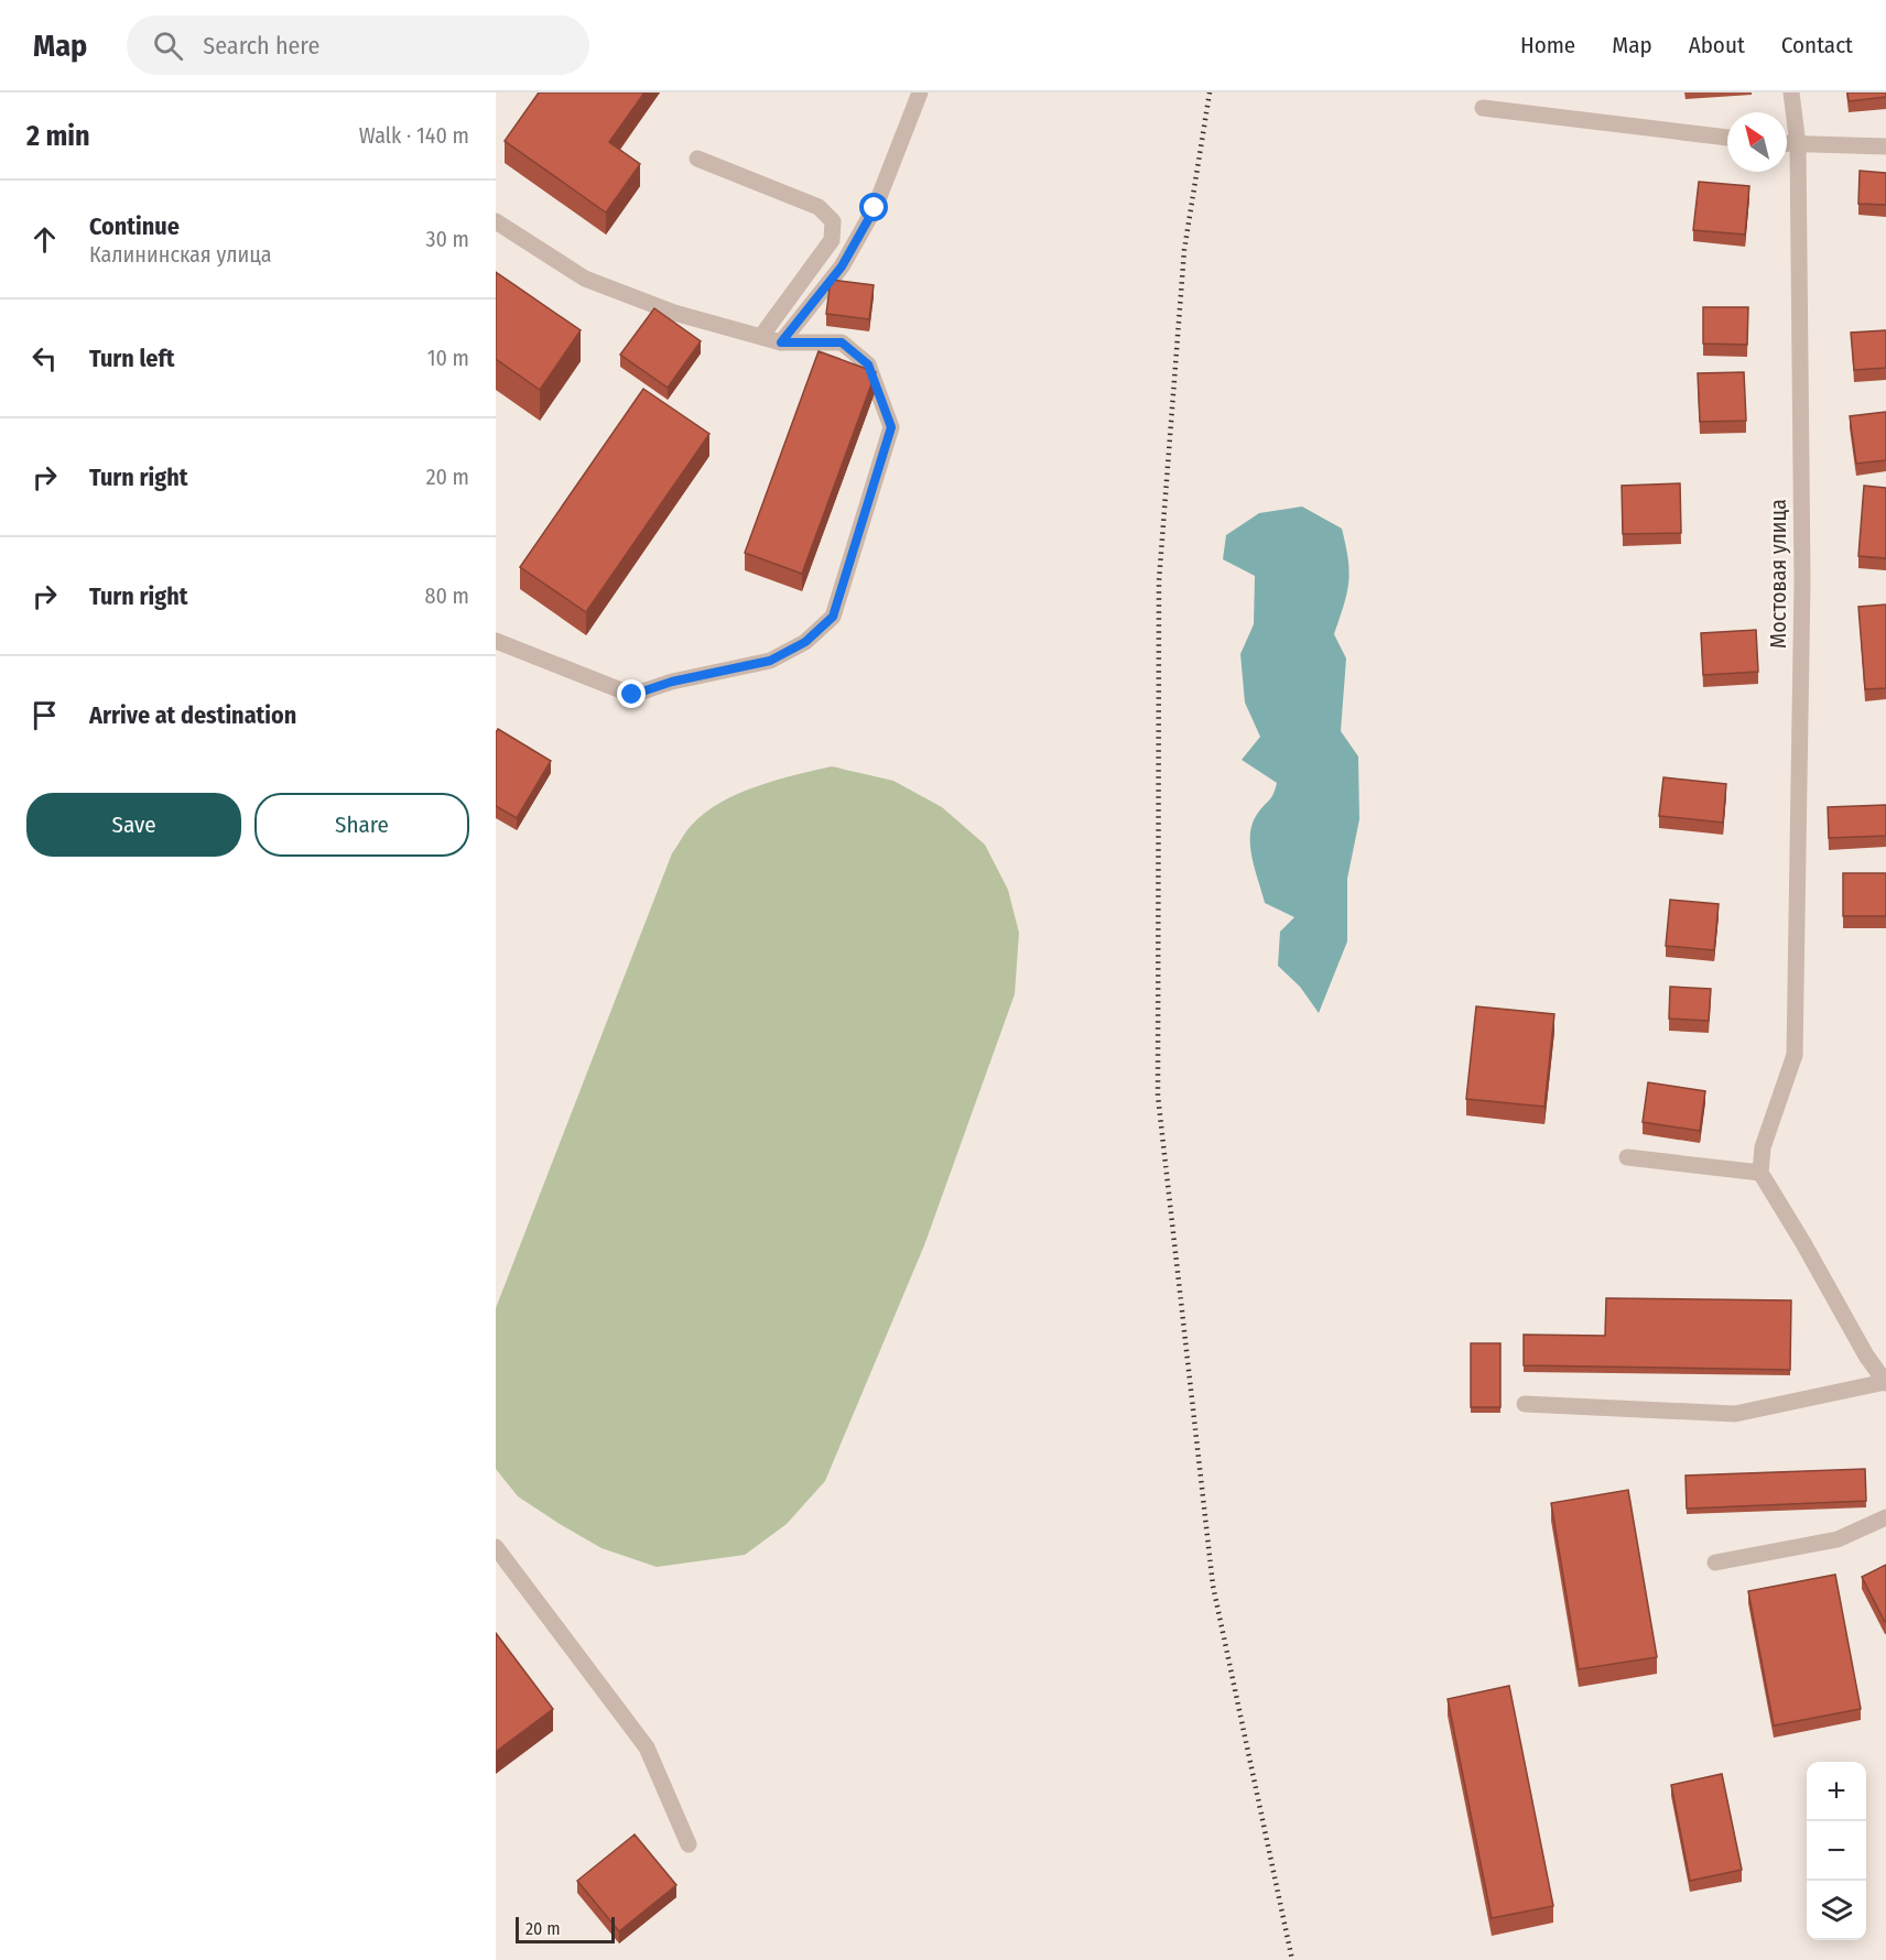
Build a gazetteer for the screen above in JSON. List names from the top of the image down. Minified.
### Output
{"streets":{"street":["Мостовая улица"]},"scale_bar":"20 m","north":"top left","page":{"header":"Map","search":"Search here","nav":["Home","Map","About","Contact"],"heading":["2 min","Walk · 140 m"],"list":[["Continue","Калининская улица","30 m"],["Turn left","10 m"],["Turn right","20 m"],["Turn right","80 m"],"Arrive at destination"],"buttons":["Save","Share"],"map_buttons":["+","−"],"scale":"20 m"}}
